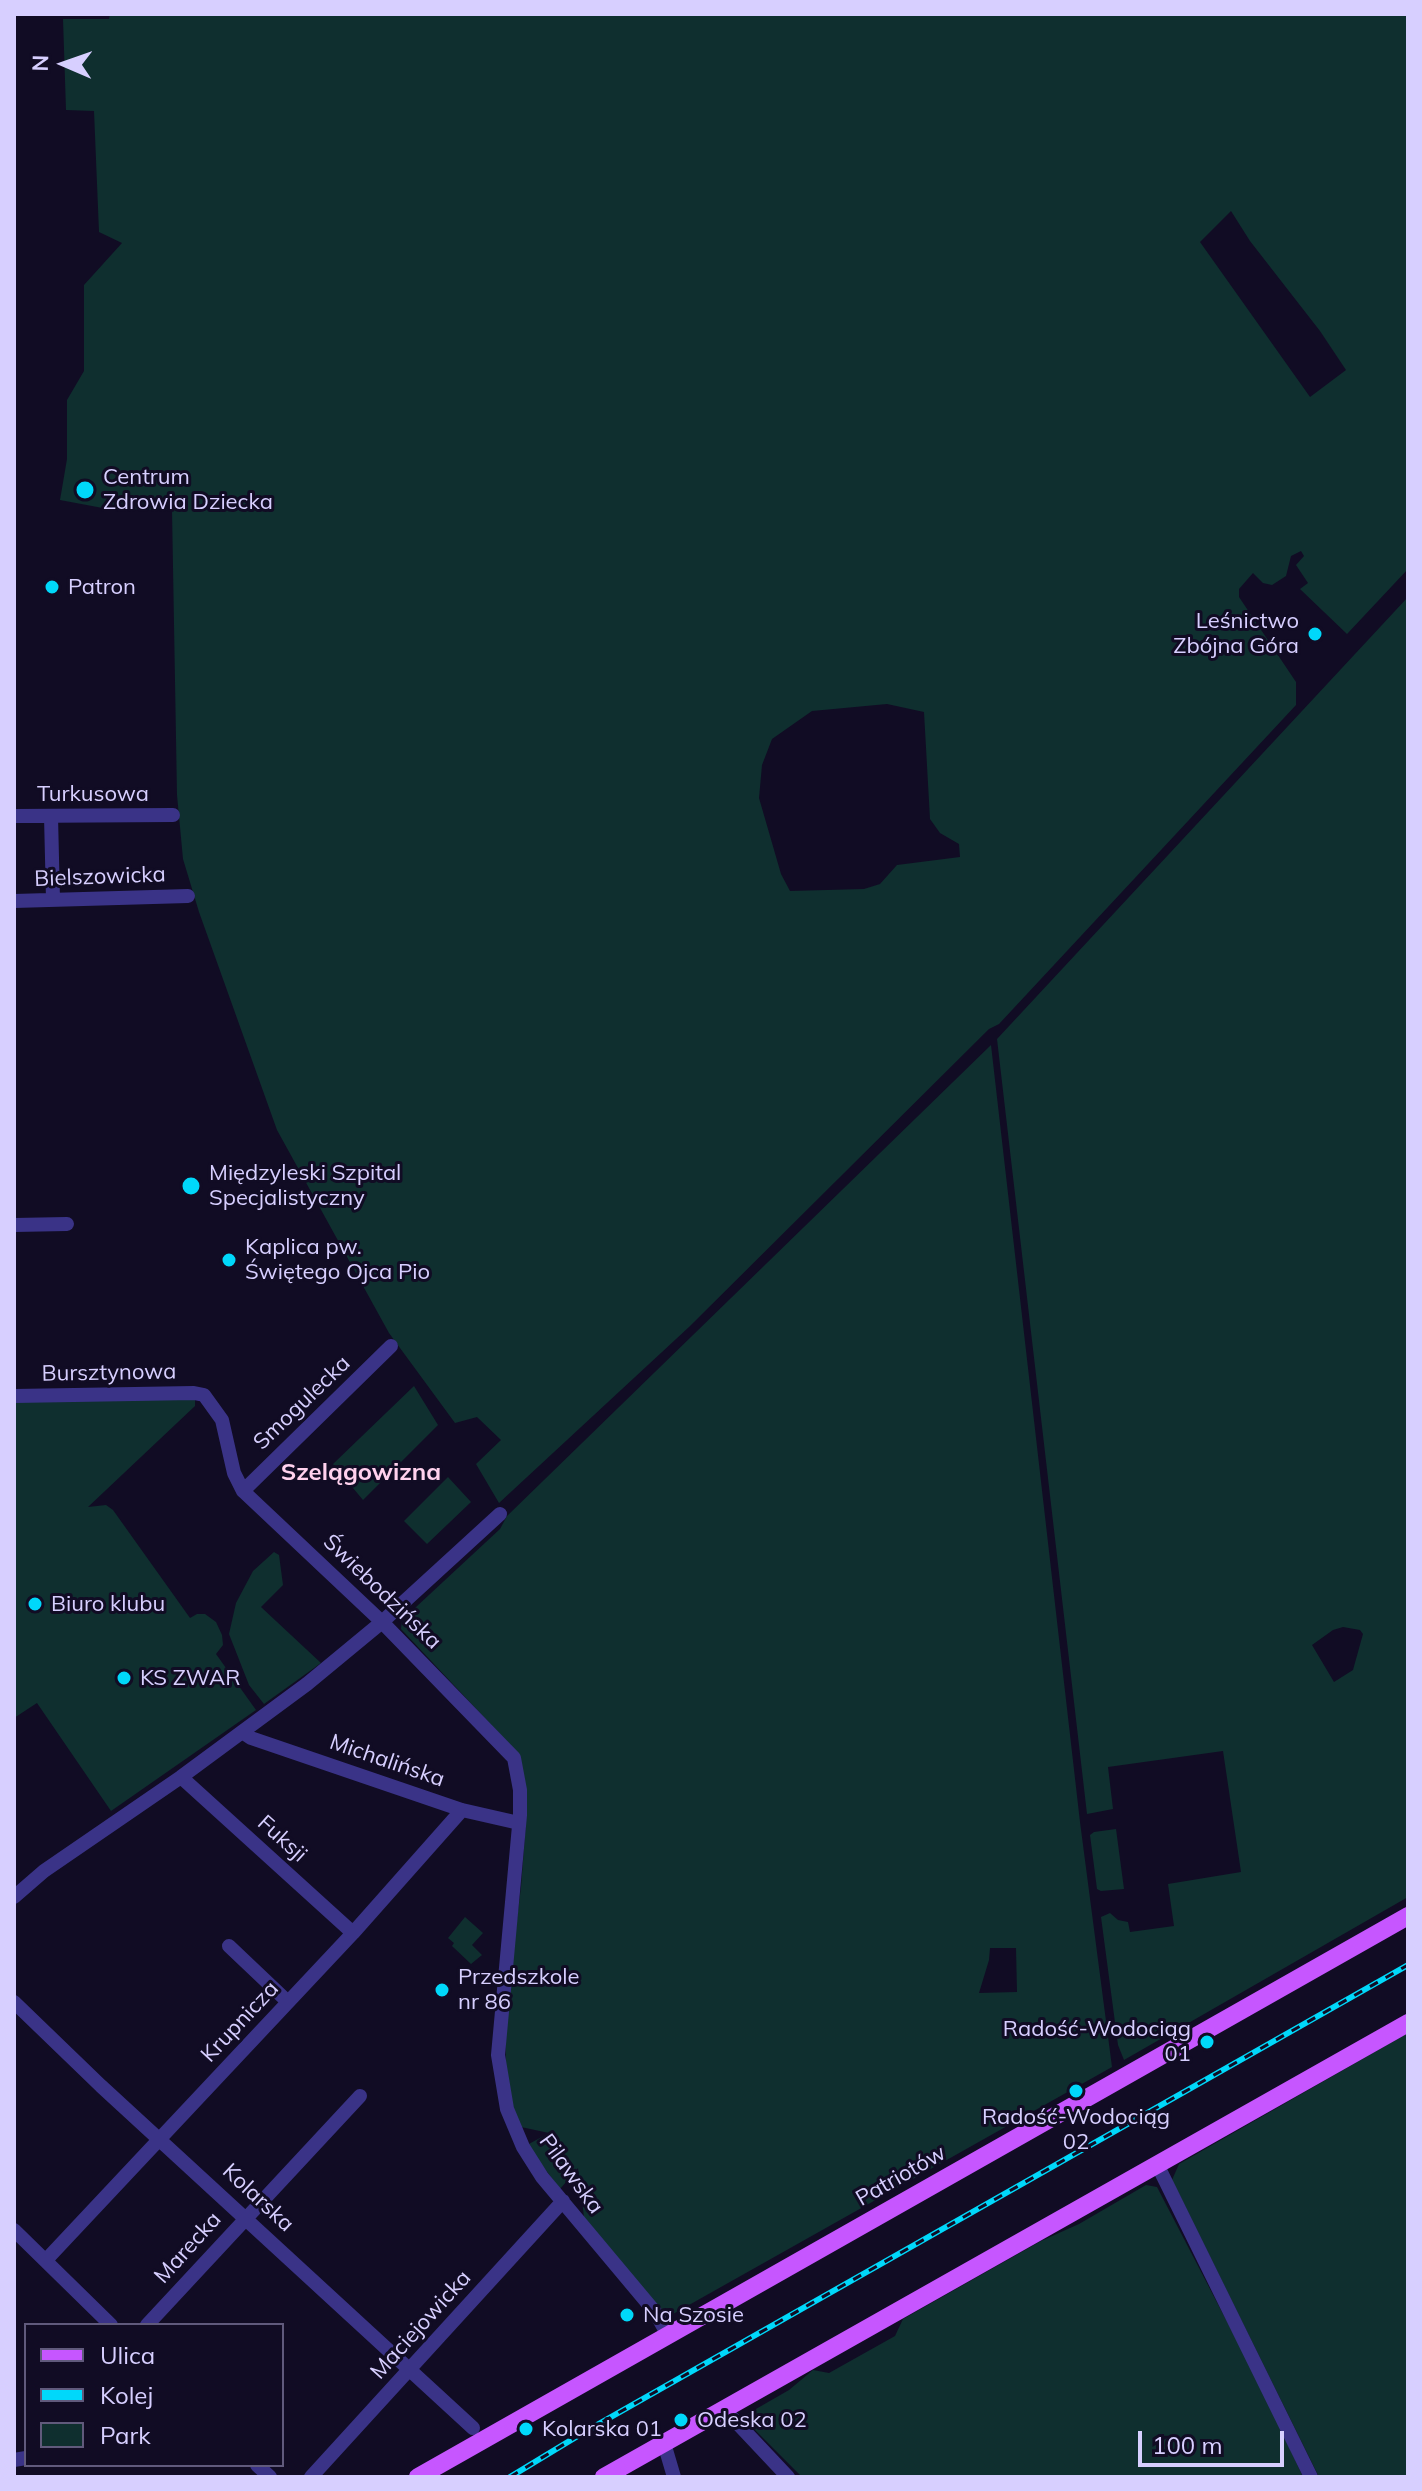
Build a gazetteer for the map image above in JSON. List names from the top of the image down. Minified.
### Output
{"streets":{"main road":["Patriotów"],"street":["Turkusowa","Bielszowicka","Bursztynowa","Smogulecka","Świebodzińska","Michalińska","Fuksji","Krupnicza","Pilawska","Kolarska","Marecka","Maciejowicka"]},"crossings":[["Bursztynowa","Świebodzińska"],["Smogulecka","Świebodzińska"],["Świebodzińska","Michalińska"],["Świebodzińska","Pilawska"],["Michalińska","Krupnicza"],["Michalińska","Pilawska"],["Fuksji","Krupnicza"],["Krupnicza","Kolarska"],["Pilawska","Patriotów"],["Pilawska","Maciejowicka"],["Kolarska","Marecka"],["Kolarska","Maciejowicka"]],"districts":["Szelągowizna"],"places":["Centrum Zdrowia Dziecka","Patron","Leśnictwo Zbójna Góra","Międzyleski Szpital Specjalistyczny","Kaplica pw. Świętego Ojca Pio","Biuro klubu","KS ZWAR","Przedszkole nr 86","Radość-Wodociąg 01","Radość-Wodociąg 02","Na Szosie","Odeska 02","Kolarska 01"],"legend":["Ulica","Kolej","Park"],"scale_bar":"100 m","north":"left"}
